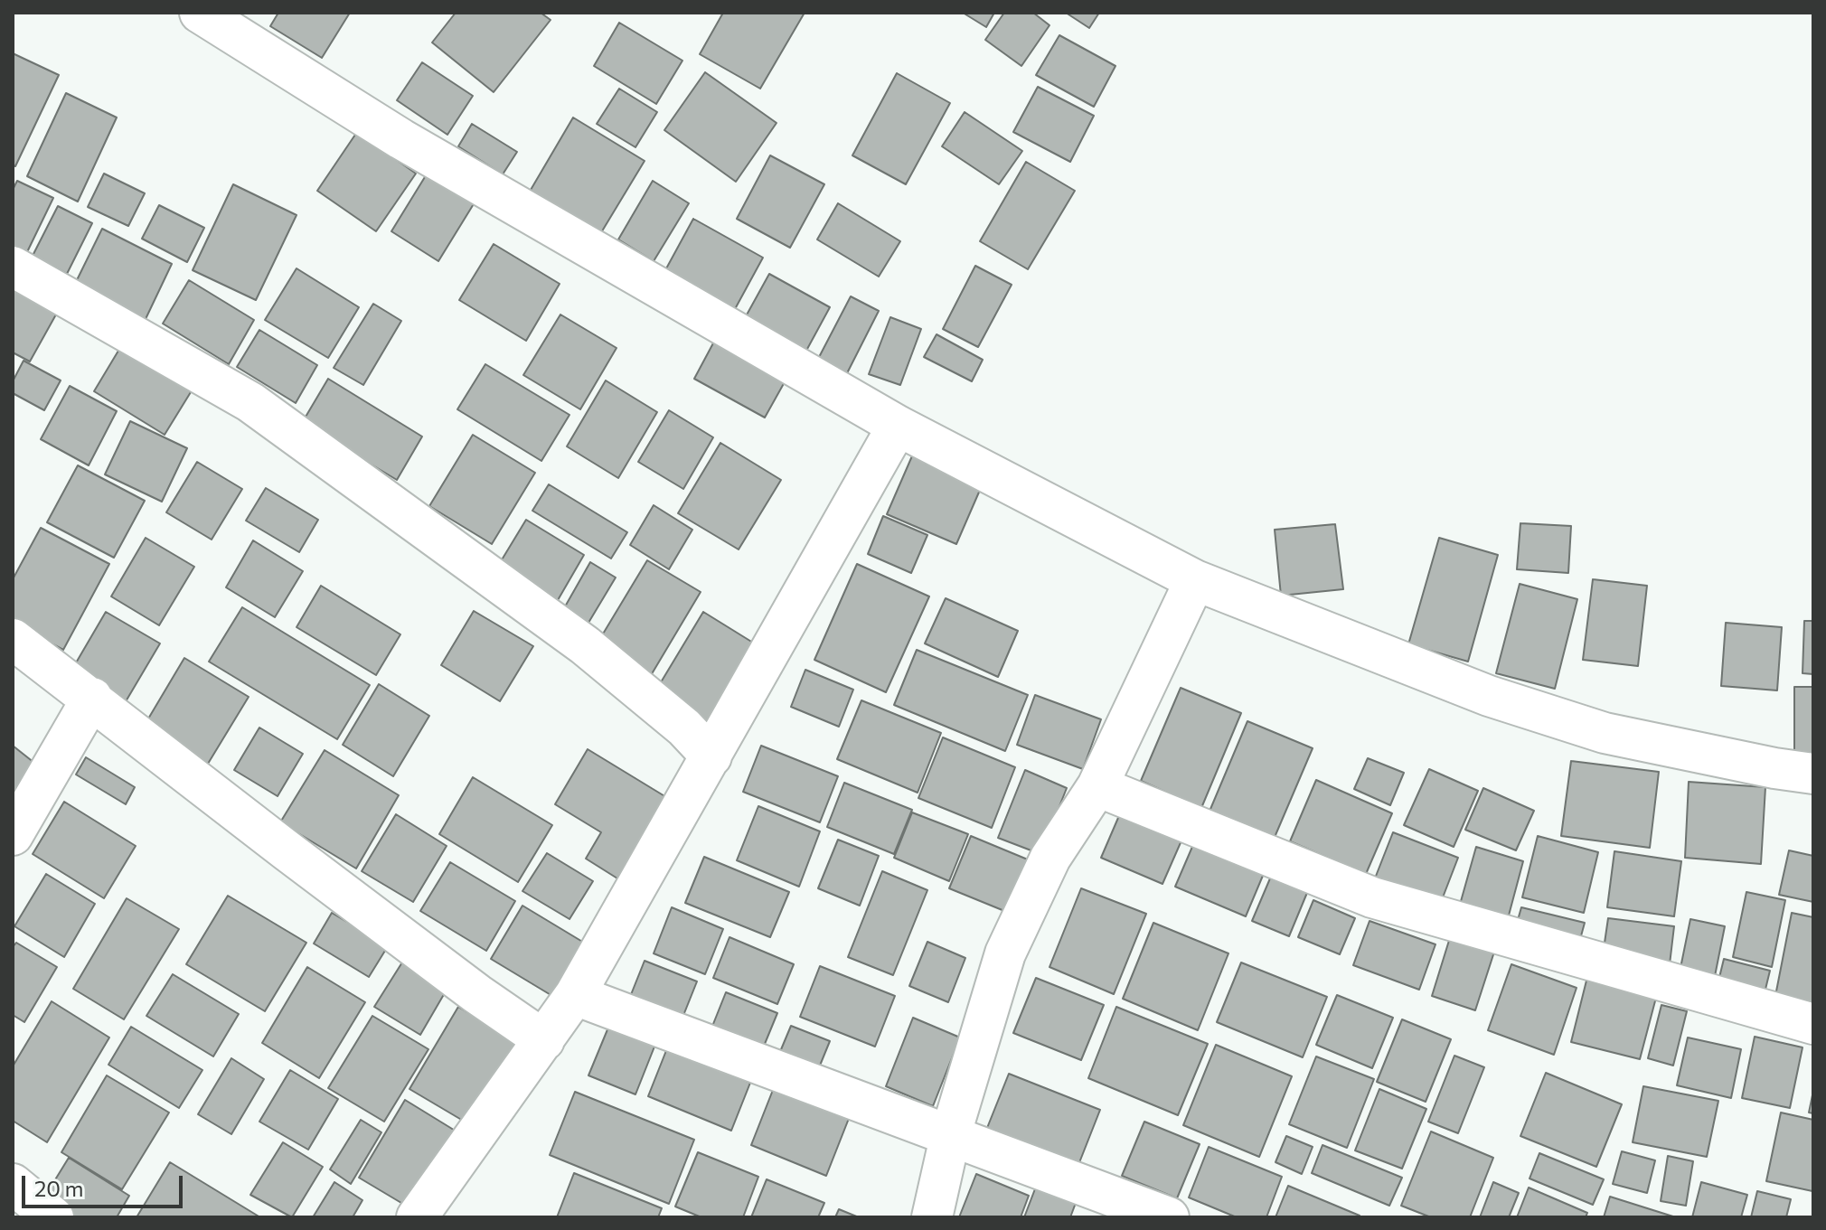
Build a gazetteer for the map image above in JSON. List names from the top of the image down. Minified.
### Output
{"scale_bar":"20 m"}
